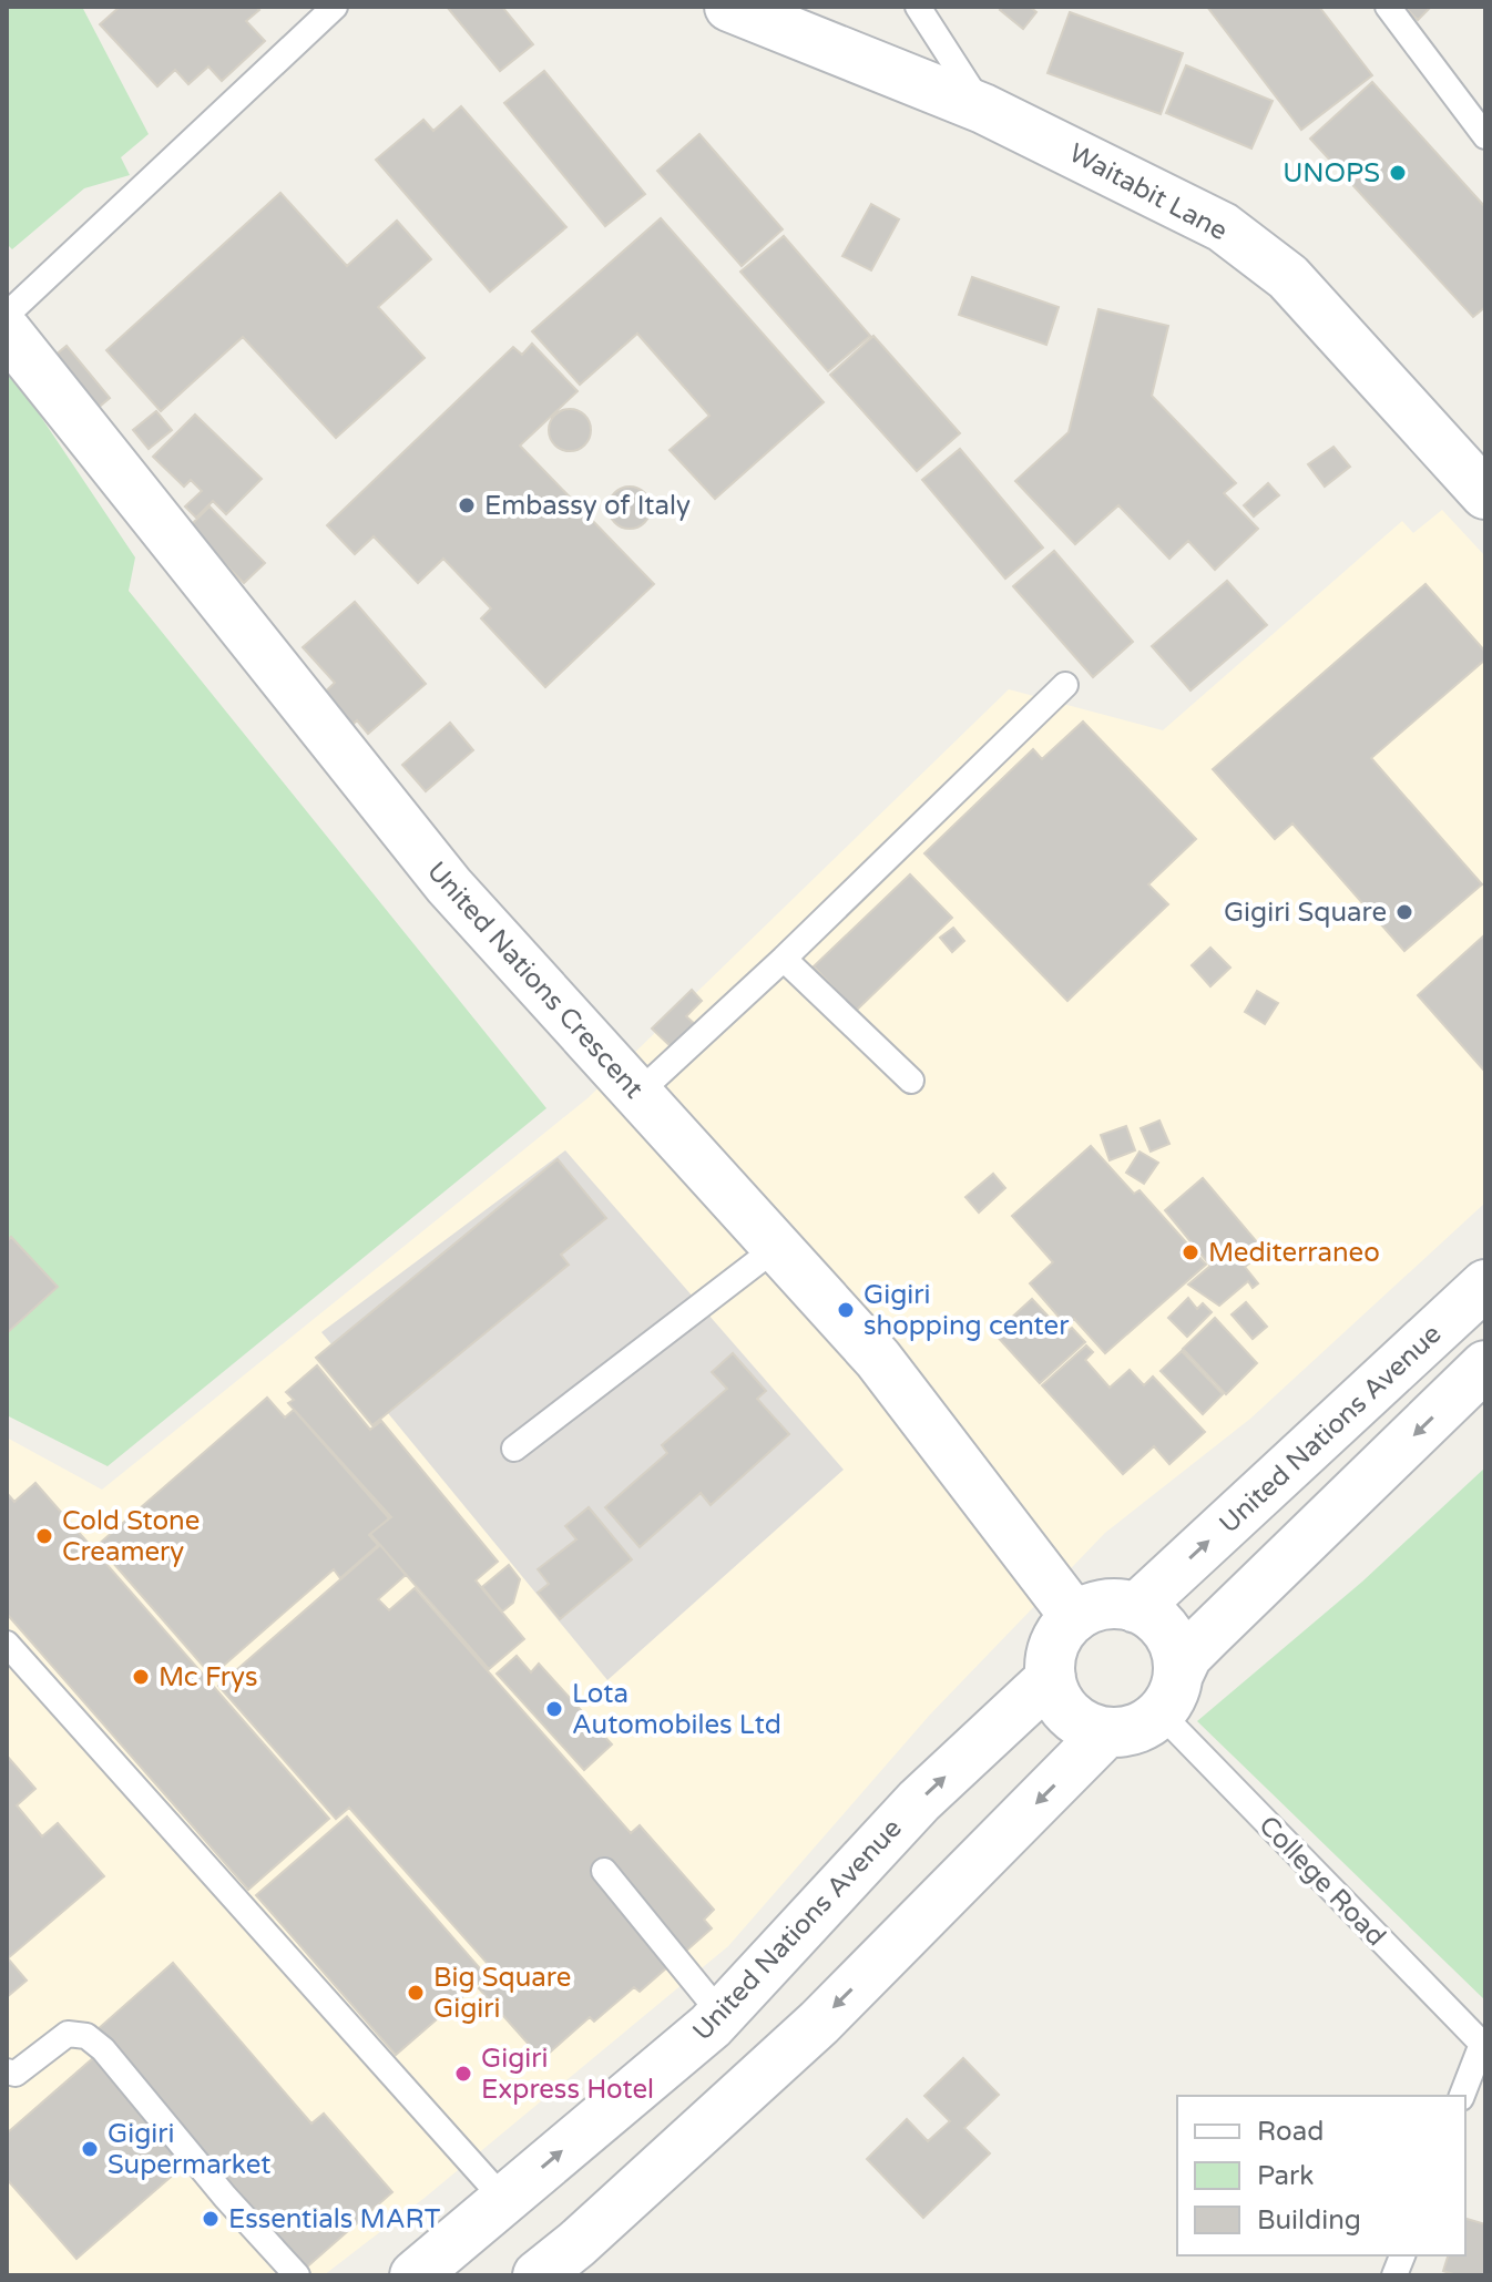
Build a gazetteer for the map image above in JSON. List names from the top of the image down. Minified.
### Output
{"streets":{"street":["Waitabit Lane","United Nations Crescent","United Nations Avenue"],"lane":["College Road"]},"crossings":[["United Nations Crescent","United Nations Avenue"],["United Nations Crescent","College Road"],["United Nations Avenue","College Road"]],"places":["UNOPS","Embassy of Italy","Gigiri Square","Mediterraneo","Gigiri shopping center","Cold Stone Creamery","Mc Frys","Lota Automobiles Ltd","Big Square Gigiri","Gigiri Express Hotel","Gigiri Supermarket","Essentials MART"],"legend":["Road","Park","Building"]}
